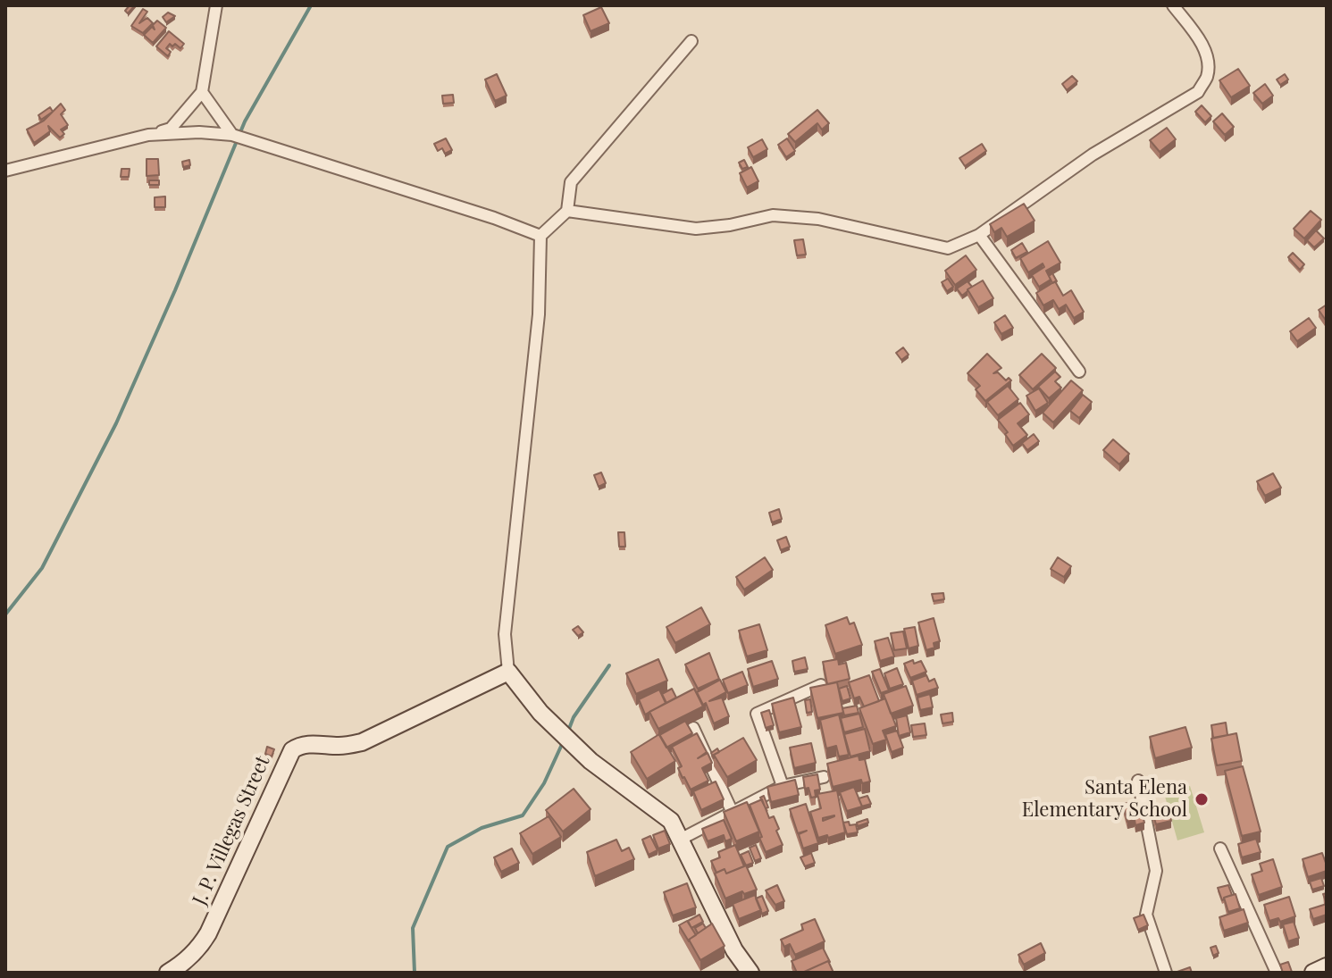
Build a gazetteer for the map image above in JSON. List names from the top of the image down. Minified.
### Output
{"streets":{"street":["J. P. Villegas Street"]},"places":["Santa Elena Elementary School"]}
